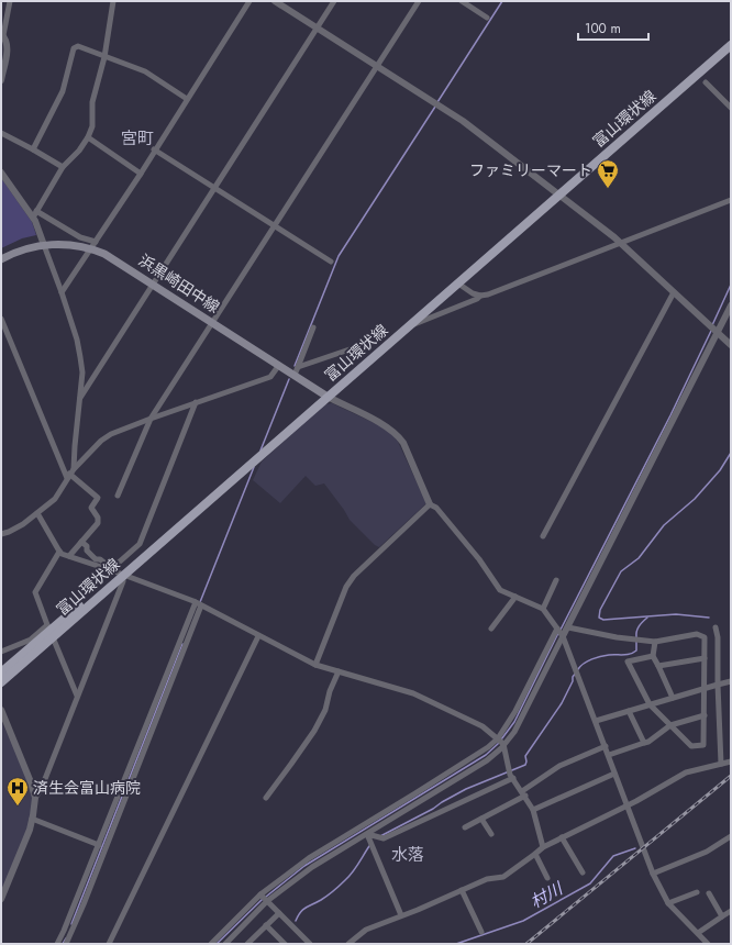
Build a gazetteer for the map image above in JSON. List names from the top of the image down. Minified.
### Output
{"streets":{"main road":["富山環状線","浜黒崎田中線"]},"crossings":[["富山環状線","浜黒崎田中線"]],"districts":["宮町","水落"],"water":["村川"],"places":{"supermarket":["ファミリーマート"],"hospital":["済生会富山病院"]},"scale_bar":"100 m"}
